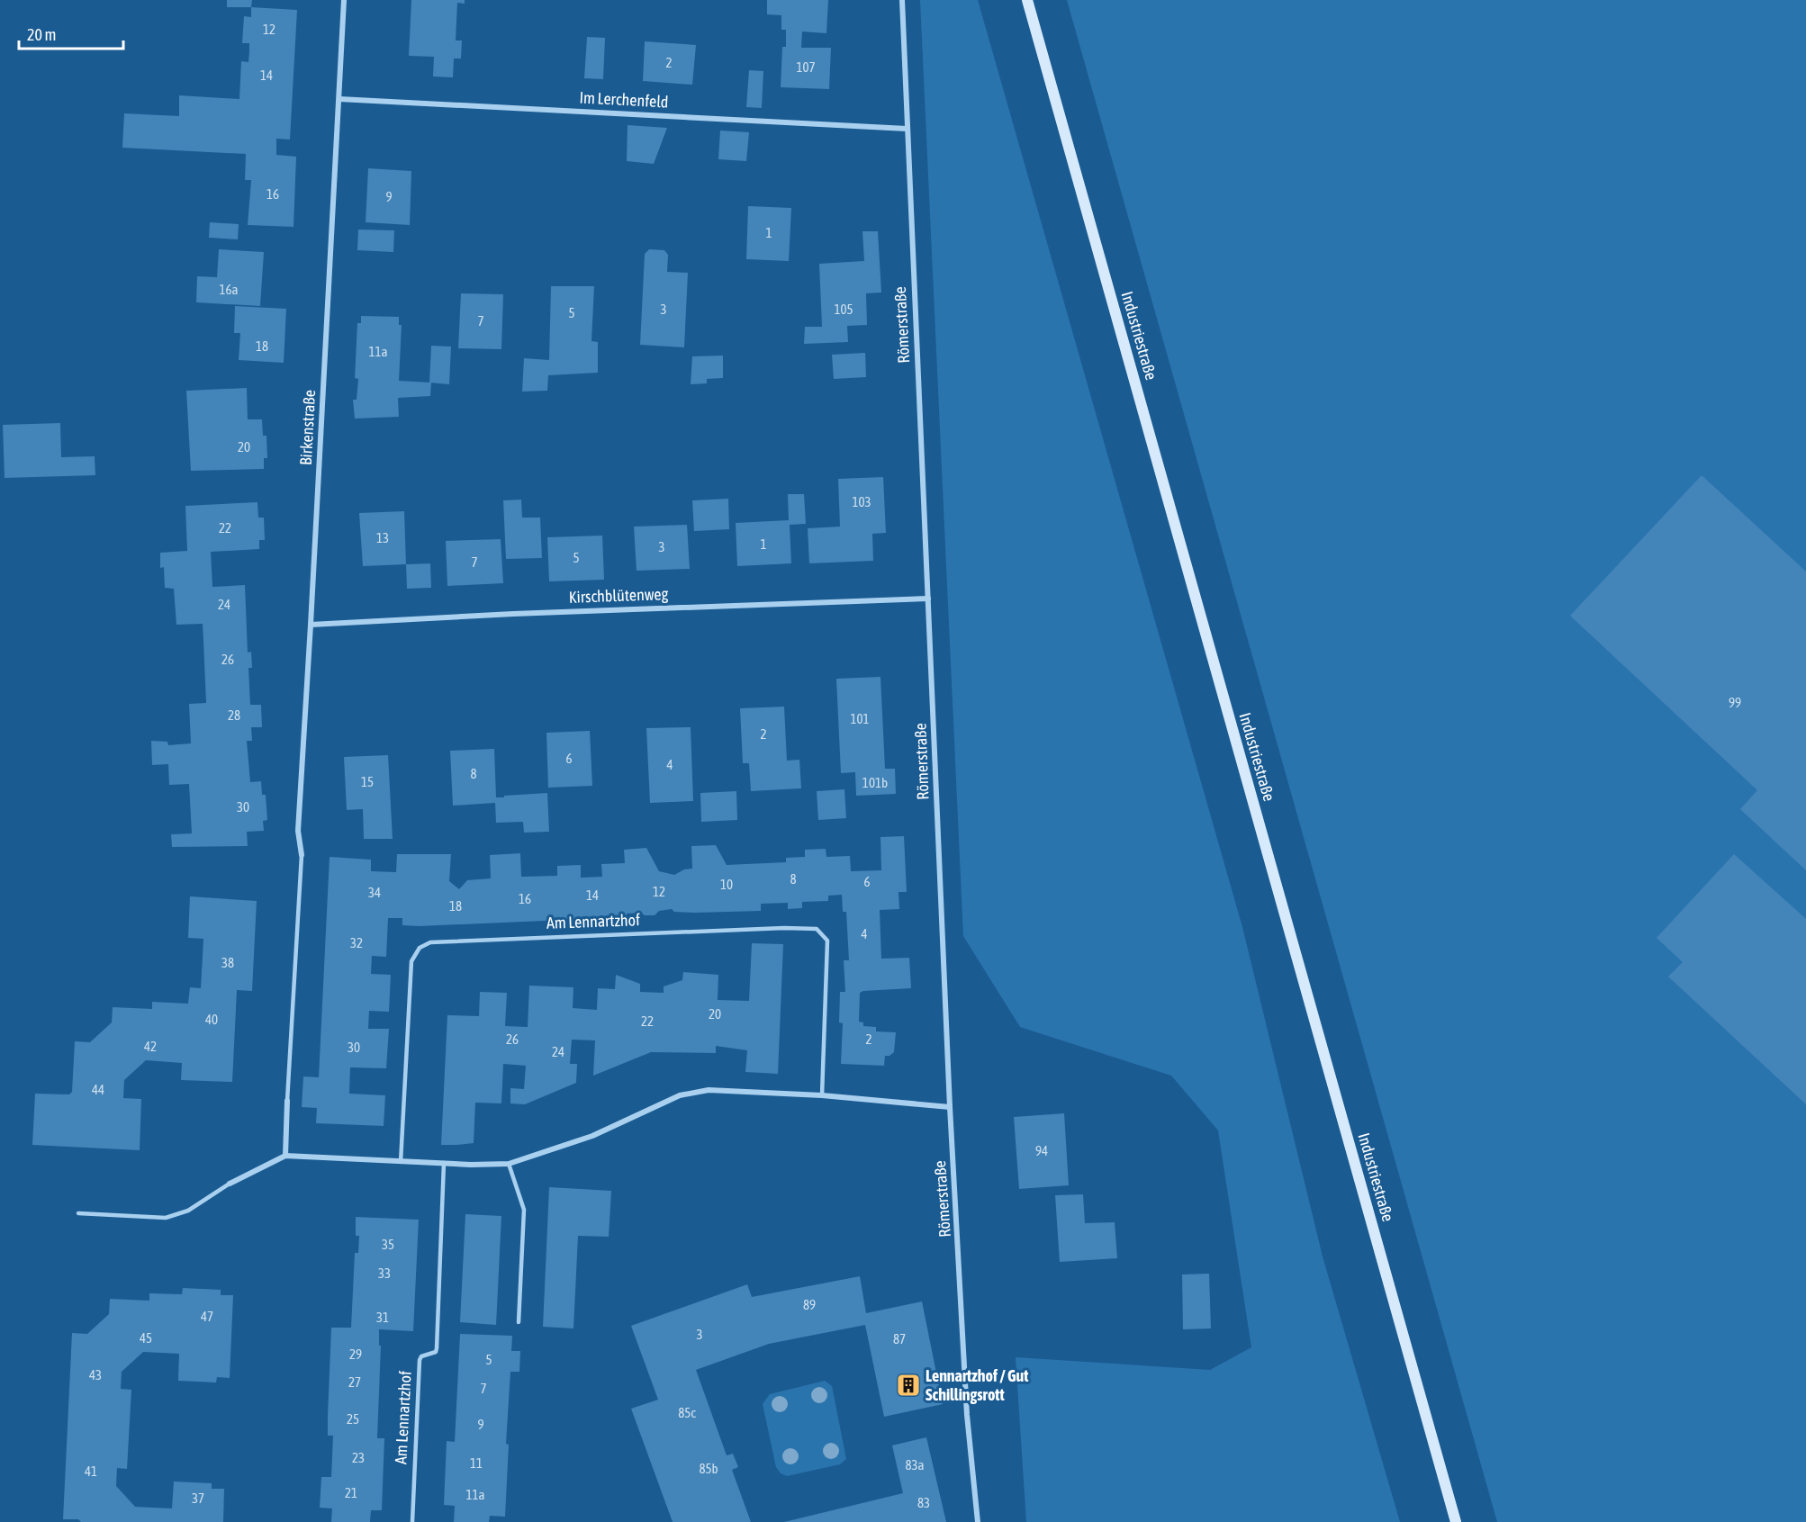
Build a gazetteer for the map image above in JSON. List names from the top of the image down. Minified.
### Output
{"streets":{"main road":["Industriestraße"],"street":["Im Lerchenfeld","Römerstraße","Birkenstraße","Kirschblütenweg"],"lane":["Am Lennartzhof"]},"crossings":[["Im Lerchenfeld","Römerstraße"],["Im Lerchenfeld","Birkenstraße"],["Römerstraße","Kirschblütenweg"],["Birkenstraße","Kirschblütenweg"]],"places":{"building":["Lennartzhof / Gut Schillingsrott"]},"house_numbers":["12","2","107","14","16","9","1","16a","3","105","5","7","18","11a","20","103","22","13","1","3","5","7","24","26","99","28","101","2","6","4","8","15","101b","30","8","6","10","12","34","14","16","18","4","32","38","20","40","22","26","2","42","30","24","44","94","35","33","89","47","31","3","45","87","29","5","43","27","7","85c","25","9","23","11","83a","85b","41","21","11a","37","83"],"scale_bar":"20 m"}
